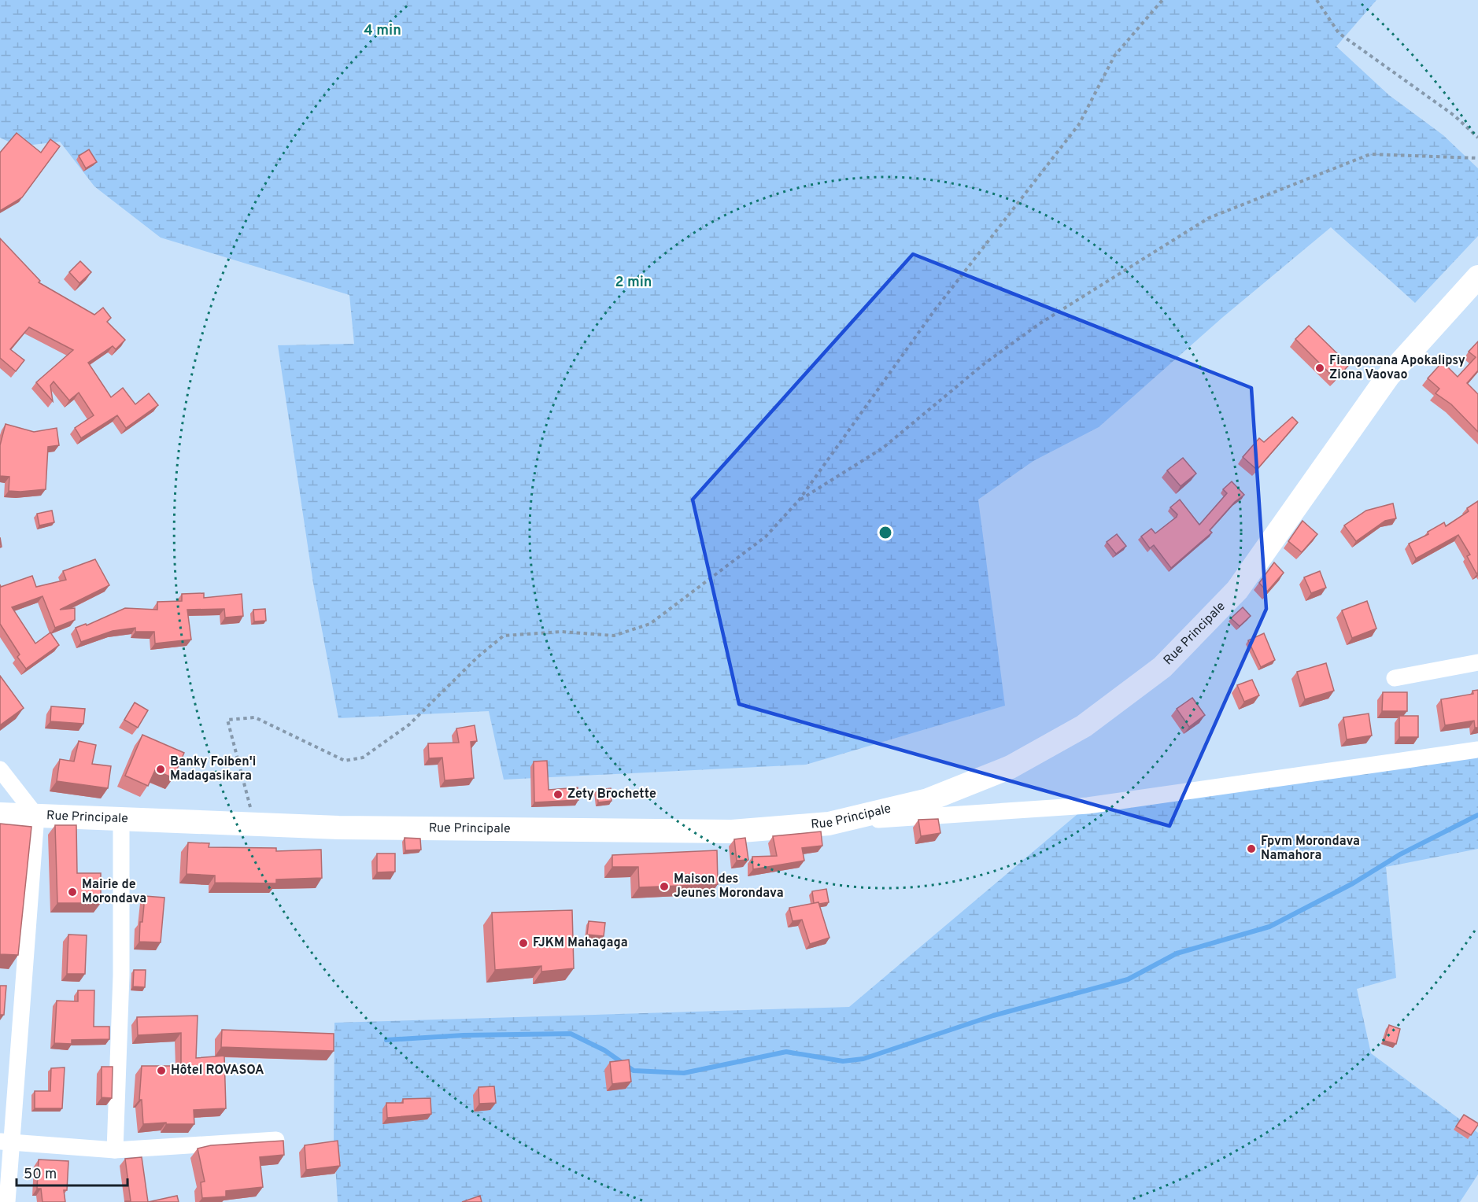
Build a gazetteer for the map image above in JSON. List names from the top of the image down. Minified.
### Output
{"streets":{"main road":["Rue Principale"]},"places":["Fiangonana Apokalipsy Ziona Vaovao","Banky Foiben'i Madagasikara","Zety Brochette","Fpvm Morondava Namahora","Maison des Jeunes Morondava","Mairie de Morondava","FJKM Mahagaga","Hôtel ROVASOA"],"scale_bar":"50 m","rings":["4 min","2 min"]}
